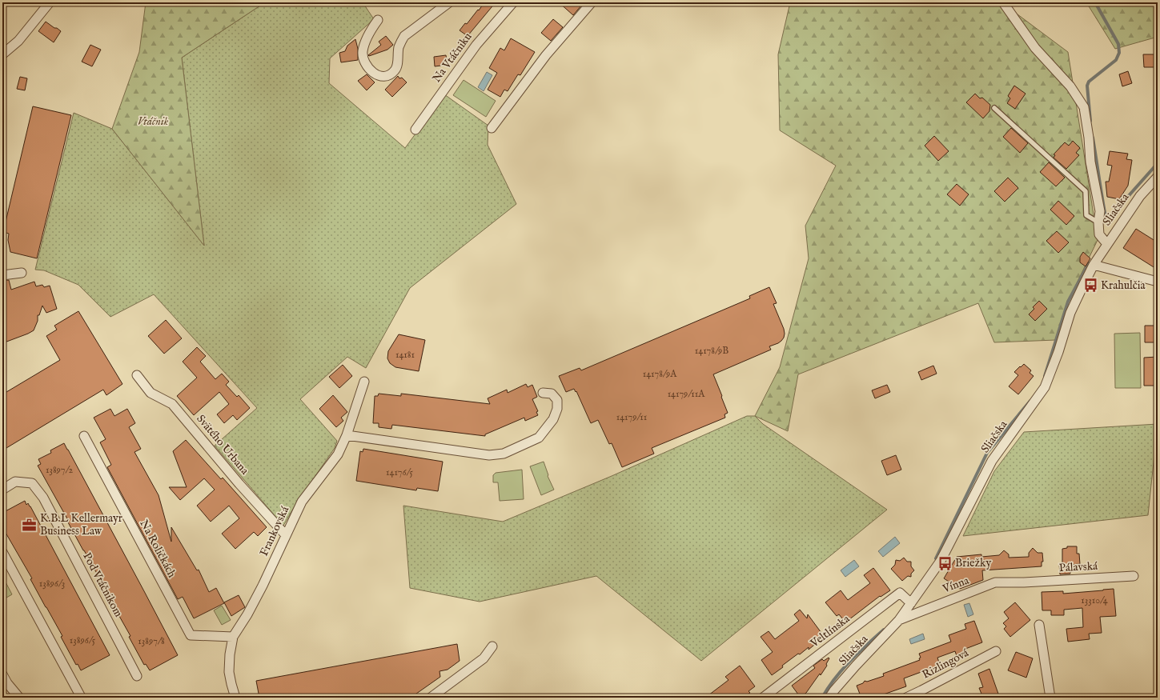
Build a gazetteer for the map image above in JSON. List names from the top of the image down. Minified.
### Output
{"streets":{"street":["Na Vtáčniku","Sliačska","Svätého Urbana","Frankovská","Na Roličkách","Pálavská","Pod Vtáčnikom","Vínna","Veltlínska","Rizlingová"]},"crossings":[["Sliačska","Vínna"],["Sliačska","Veltlínska"],["Svätého Urbana","Frankovská"],["Frankovská","Na Roličkách"],["Pálavská","Vínna"]],"parks":["Vtáčnik"],"places":{"bus stop":["Krahulčia","Briežky"],"office":["K.B.L Kellermayr Business Law"]},"house_numbers":["14178/9B","14181","14178/9A","14179/11A","14179/11","13897/2","14176/5","13896/3","13310/4","13896/5","13897/8"]}
